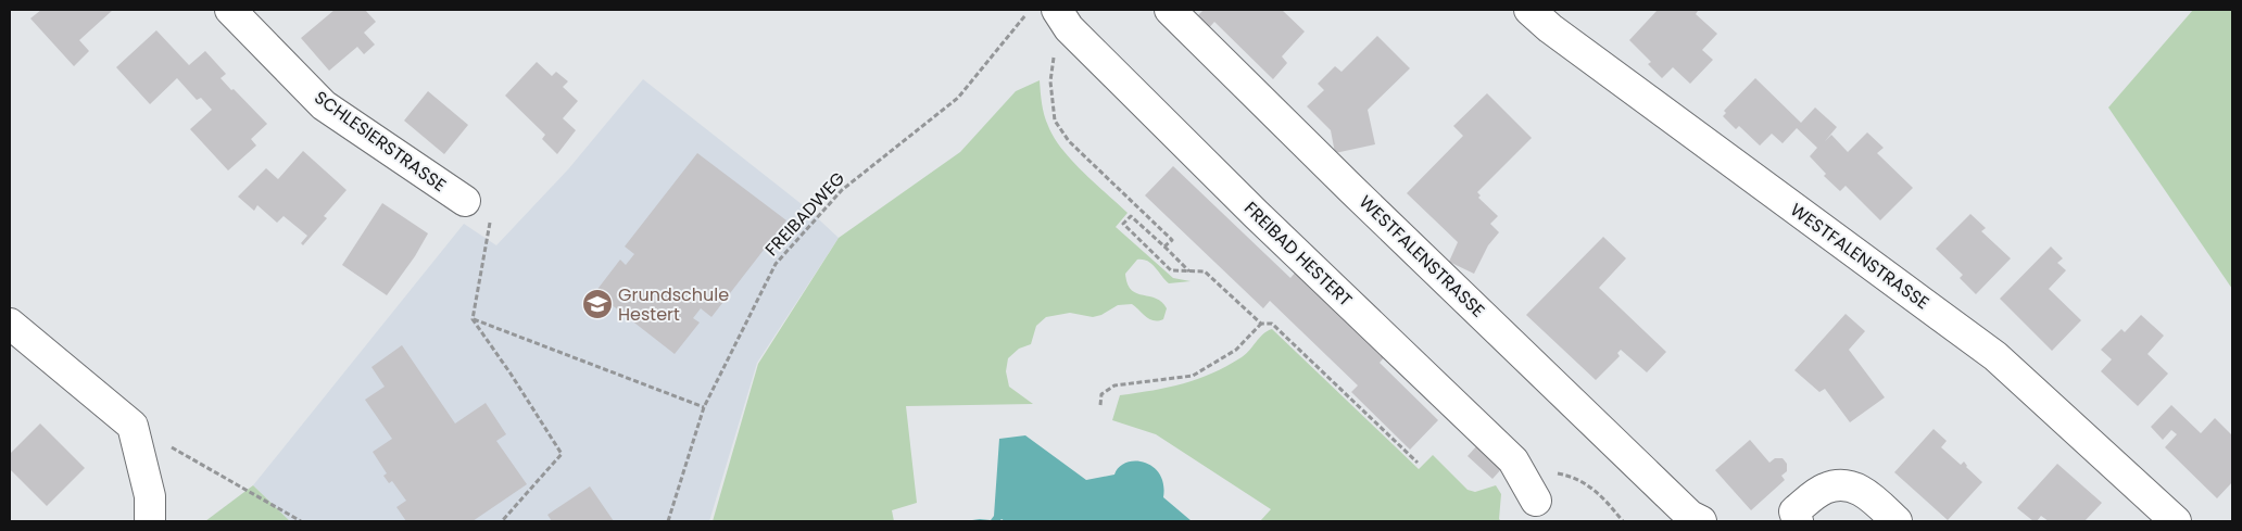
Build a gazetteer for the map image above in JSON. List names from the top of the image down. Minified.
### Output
{"streets":{"street":["SCHLESIERSTRASSE","FREIBAD HESTERT","WESTFALENSTRASSE"],"path":["FREIBADWEG"]},"places":{"school or university":["Grundschule Hestert"]}}
